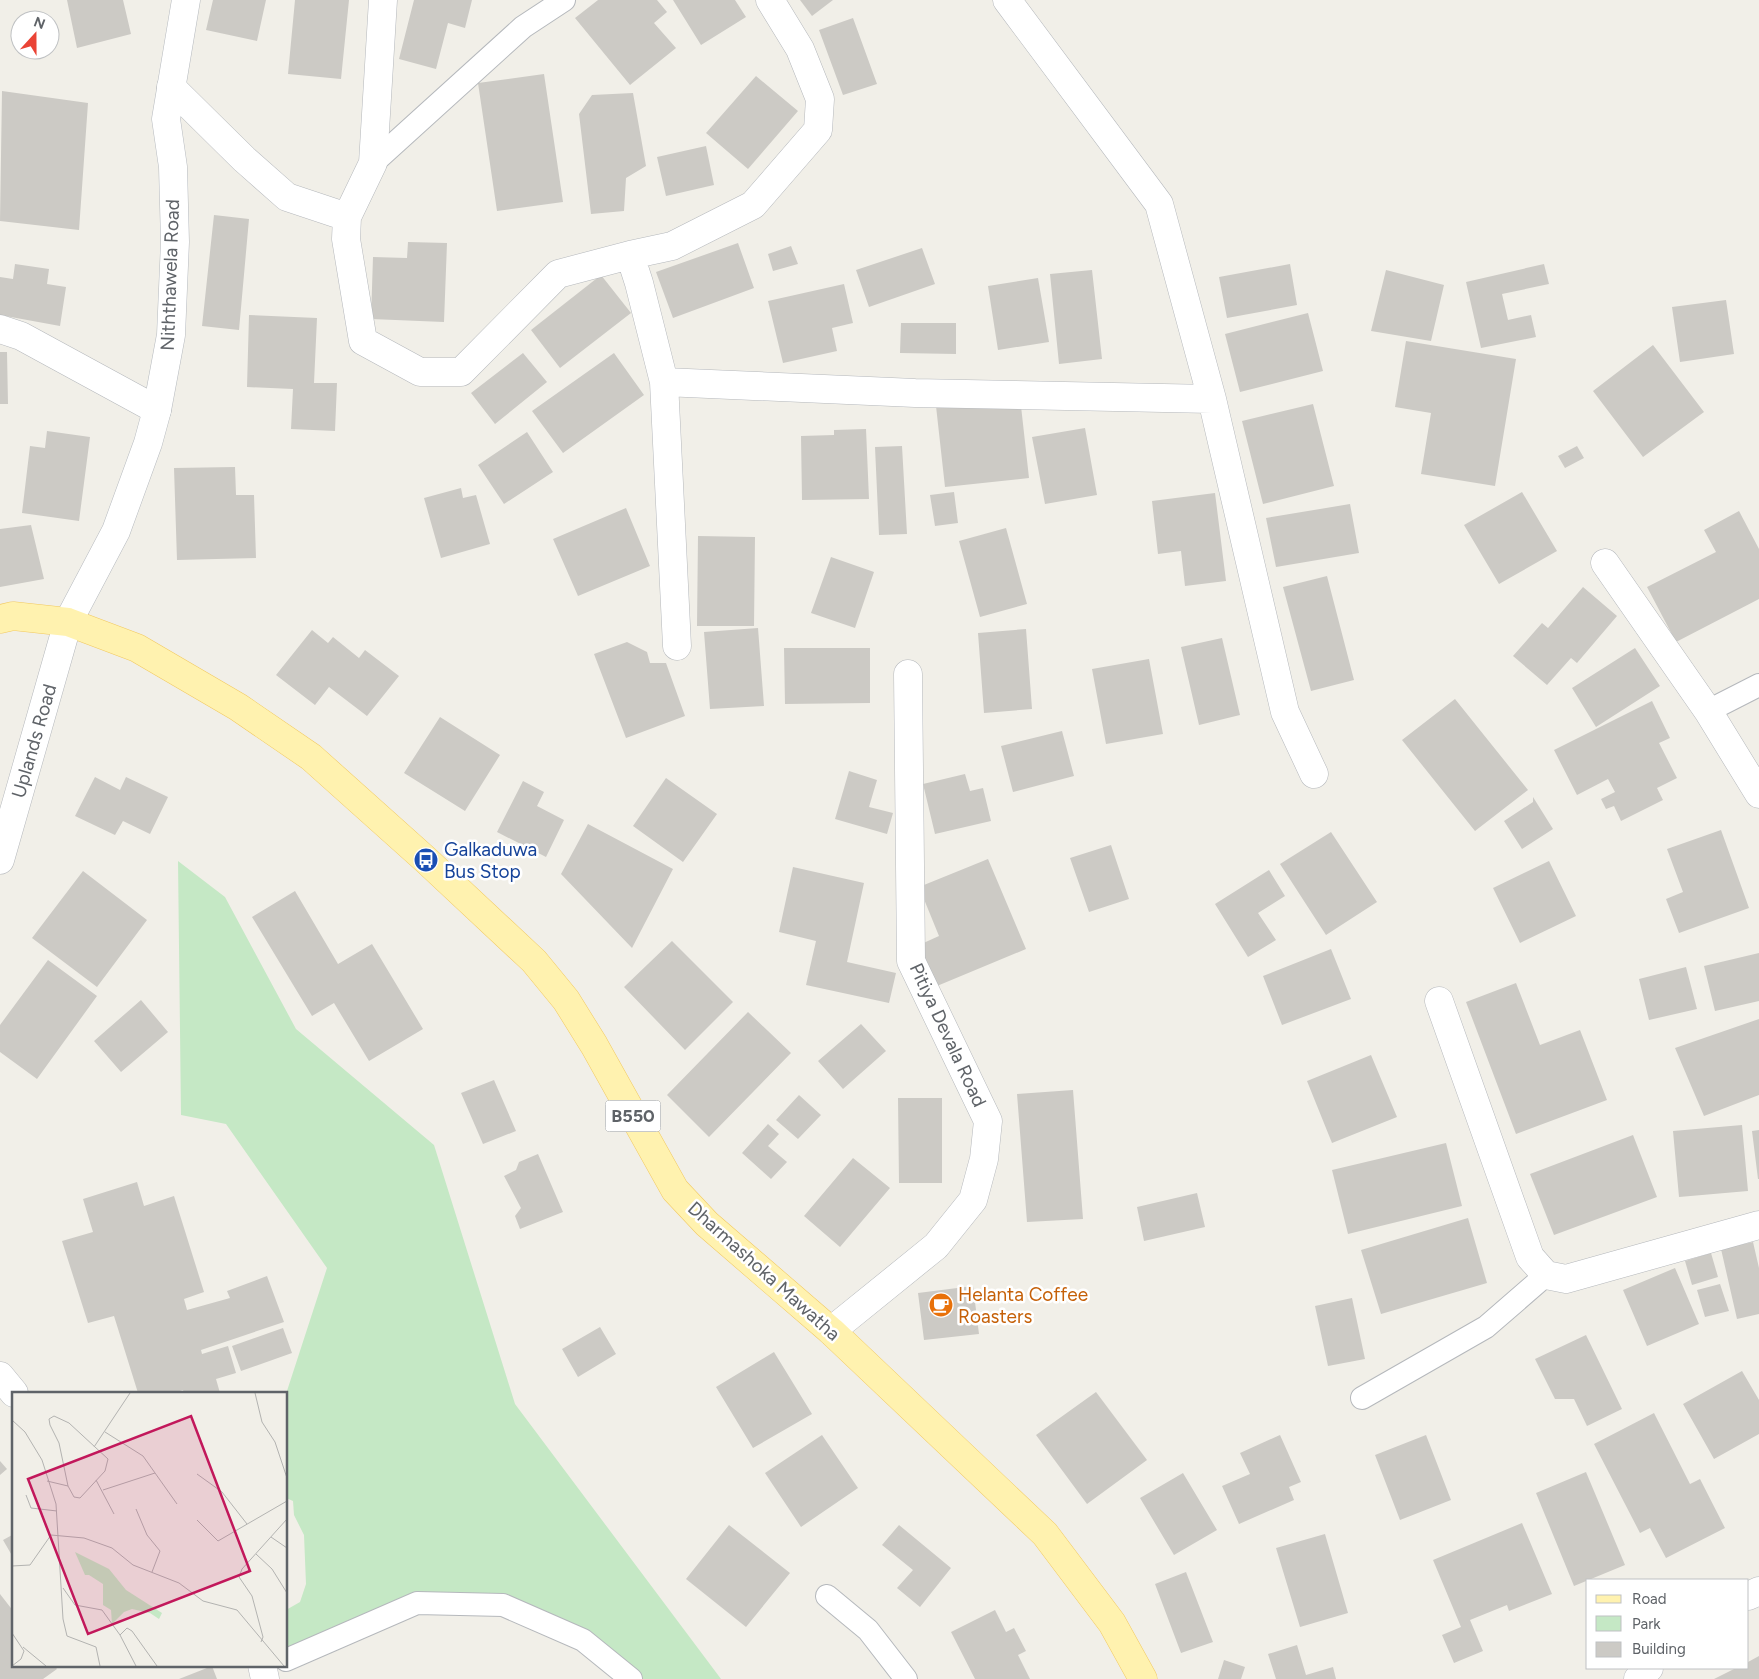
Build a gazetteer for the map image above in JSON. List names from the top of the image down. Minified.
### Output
{"streets":{"main road":["B550","Dharmashoka Mawatha"],"street":["Niththawela Road","Uplands Road","Pitiya Devala Road"]},"crossings":[["Niththawela Road","Uplands Road"],["Niththawela Road","Dharmashoka Mawatha"],["Uplands Road","Dharmashoka Mawatha"],["Pitiya Devala Road","Dharmashoka Mawatha"]],"places":{"bus stop":["Galkaduwa Bus Stop"],"cafe":["Helanta Coffee Roasters"]},"legend":["Road","Park","Building"],"north":"top"}
